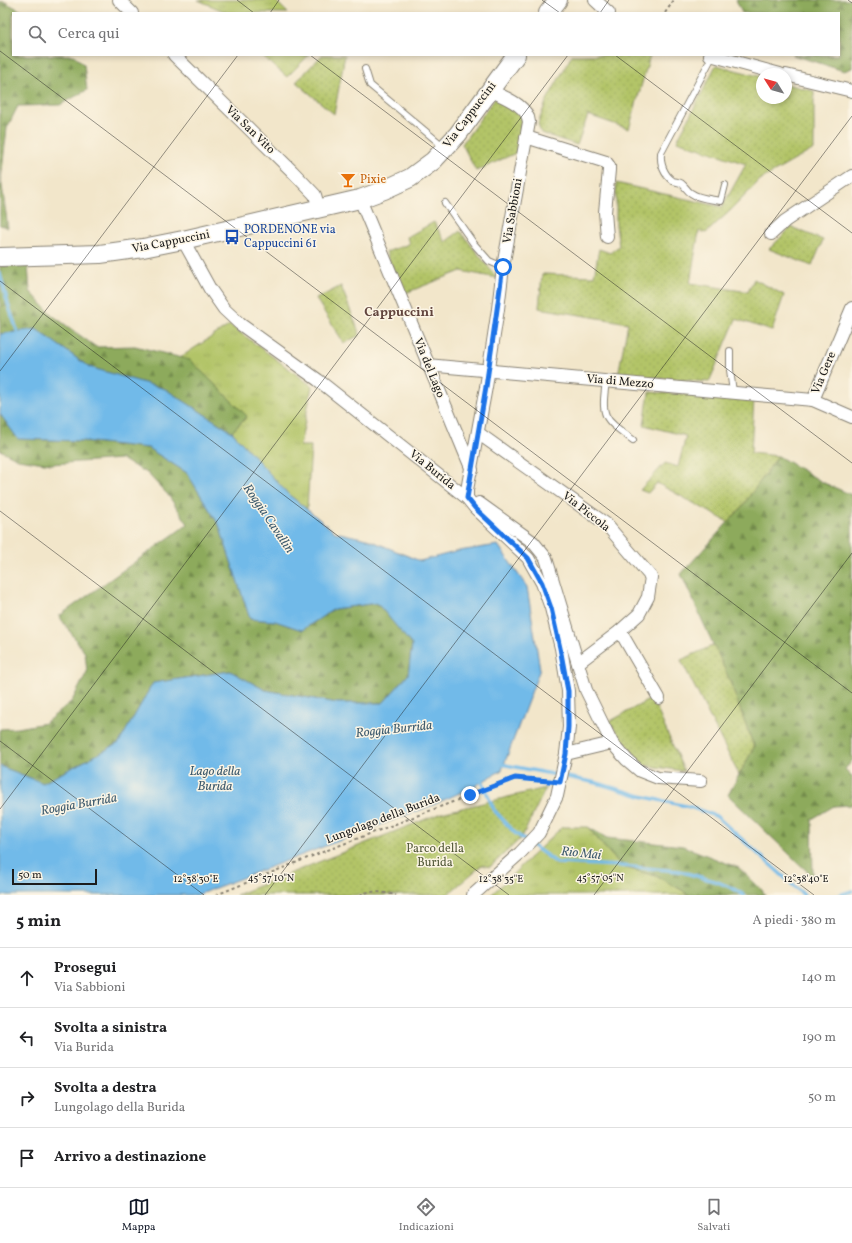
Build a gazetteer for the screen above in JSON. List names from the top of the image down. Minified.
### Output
{"streets":{"main road":["Via Cappuccini"],"street":["Via San Vito","Via Sabbioni","Via del Lago","Via Gere","Via di Mezzo","Via Burida","Via Piccola"],"path":["Lungolago della Burida"]},"crossings":[["Via Cappuccini","Via San Vito"],["Via Cappuccini","Via Sabbioni"],["Via Cappuccini","Via del Lago"],["Via Cappuccini","Via Burida"],["Via Sabbioni","Via del Lago"],["Via Sabbioni","Via di Mezzo"],["Via Sabbioni","Via Burida"],["Via Sabbioni","Via Piccola"],["Via del Lago","Via di Mezzo"],["Via Gere","Via di Mezzo"],["Via Burida","Lungolago della Burida"]],"districts":["Cappuccini"],"water":["Roggia Cavallin","Roggia Burrida","Lago della Burida","Rio Mai"],"parks":["Parco della Burida"],"places":{"bar":["Pixie"],"bus stop":["PORDENONE via Cappuccini 61"]},"scale_bar":"50 m","north":"top left","page":{"search":"Cerca qui","scale":"50 m","heading":["5 min","A piedi · 380 m"],"list":[["Prosegui","Via Sabbioni","140 m"],["Svolta a sinistra","Via Burida","190 m"],["Svolta a destra","Lungolago della Burida","50 m"],"Arrivo a destinazione"],"nav":["Mappa","Indicazioni","Salvati"]},"coordinates":["45°57'10\"N","45°57'05\"N","12°38'30\"E","12°38'35\"E","12°38'40\"E"]}
